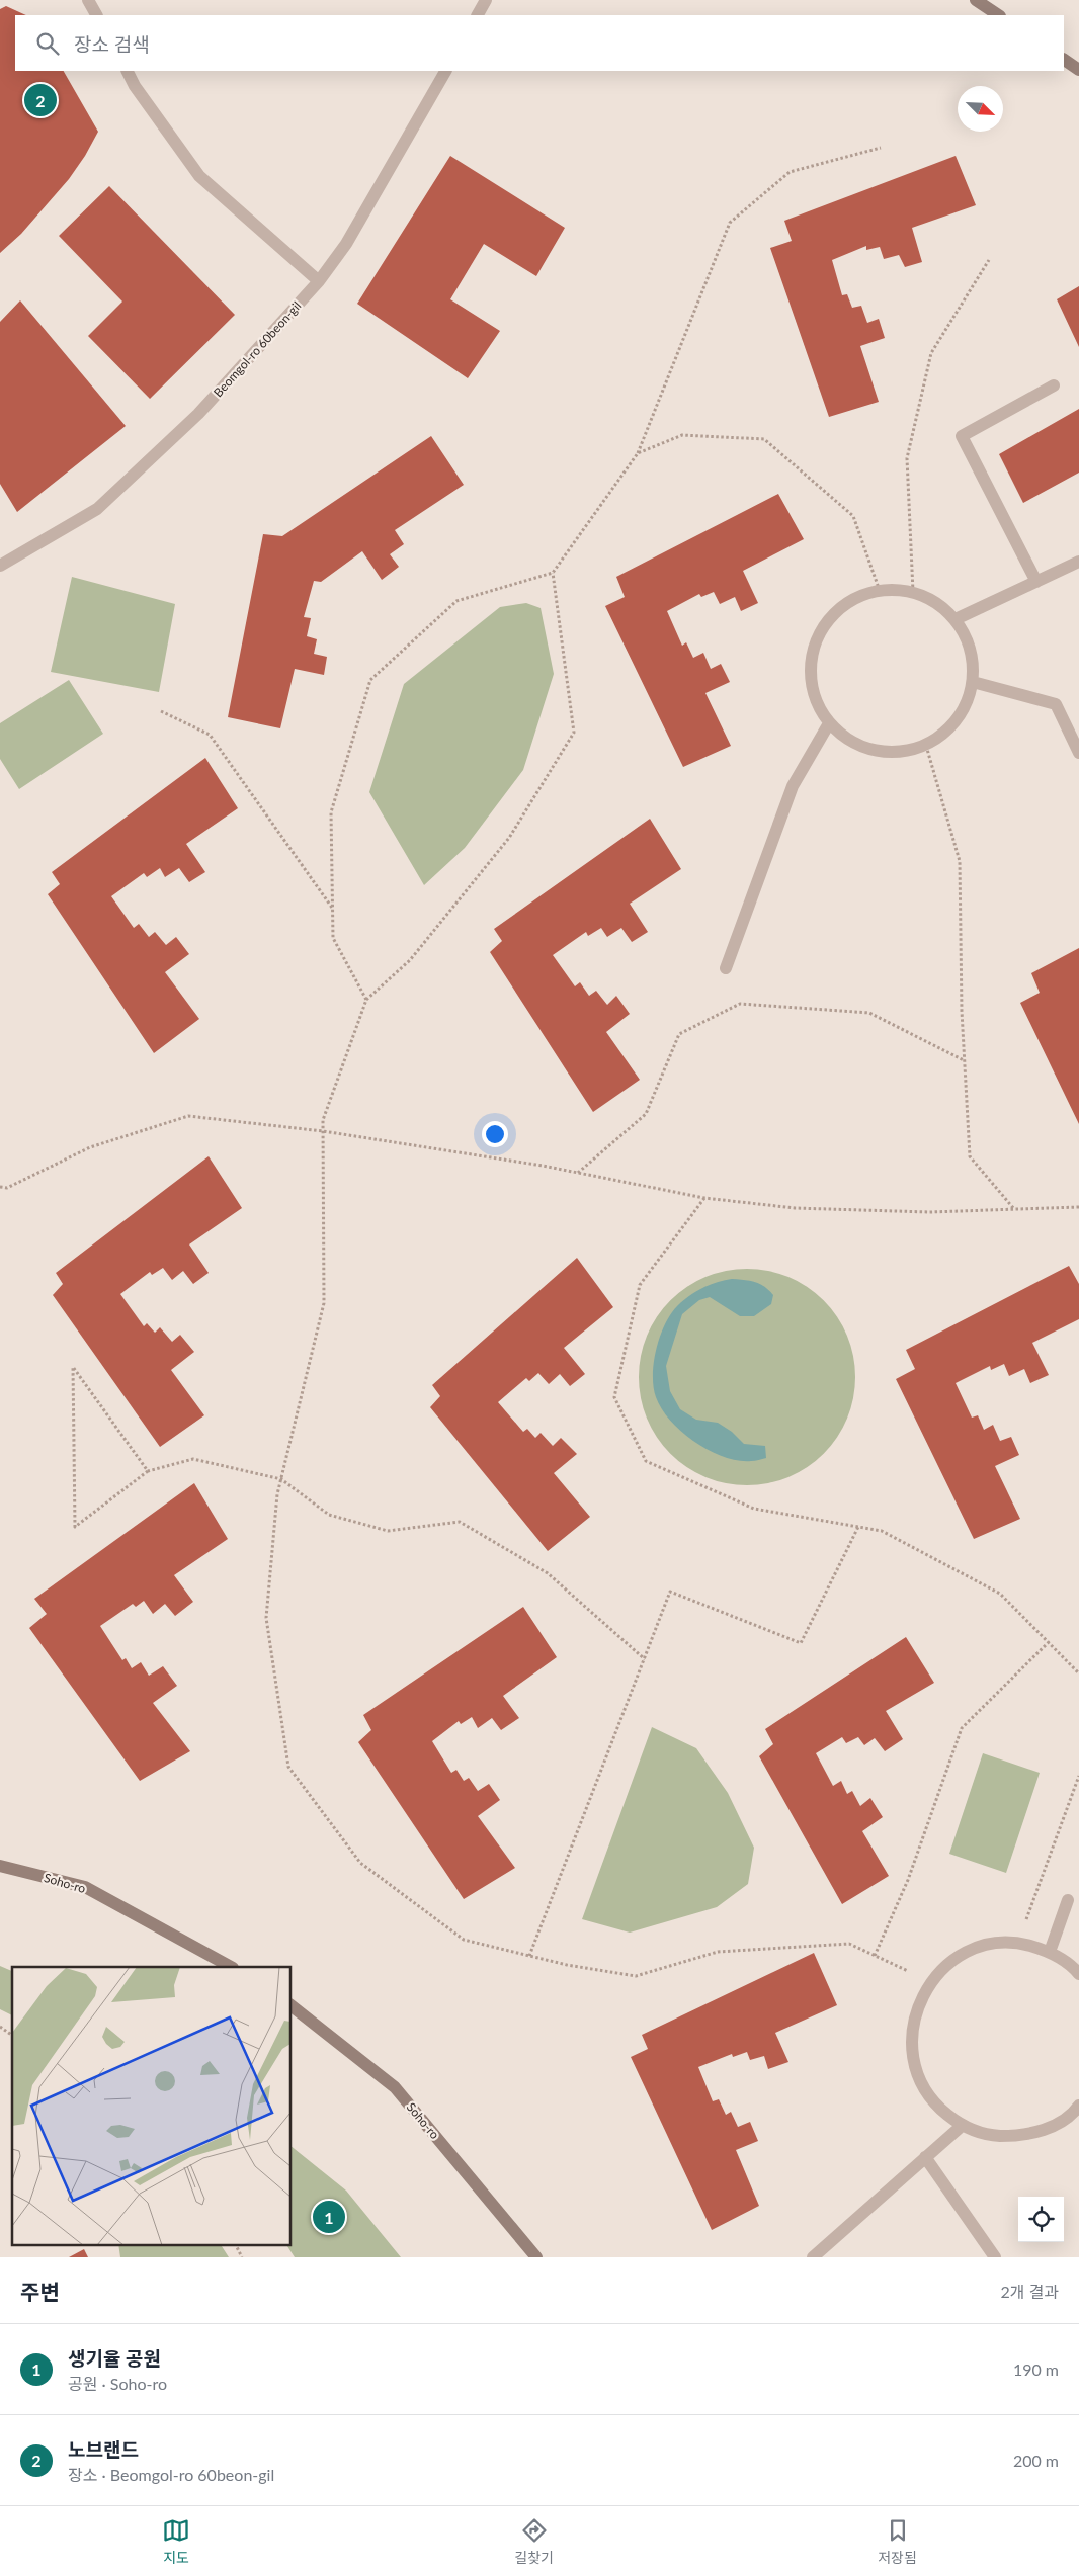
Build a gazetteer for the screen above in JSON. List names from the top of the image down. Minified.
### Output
{"streets":{"street":["Beomgol-ro 60beon-gil","Soho-ro"]},"north":"bottom right","page":{"search":"장소 검색","pins":["2","1"],"heading":["주변","2개 결과"],"list":[{"mark":"1","name":"생기율 공원","note":"공원 · Soho-ro","value":"190 m"},{"mark":"2","name":"노브랜드","note":"장소 · Beomgol-ro 60beon-gil","value":"200 m"}],"nav":["지도","길찾기","저장됨"]}}
